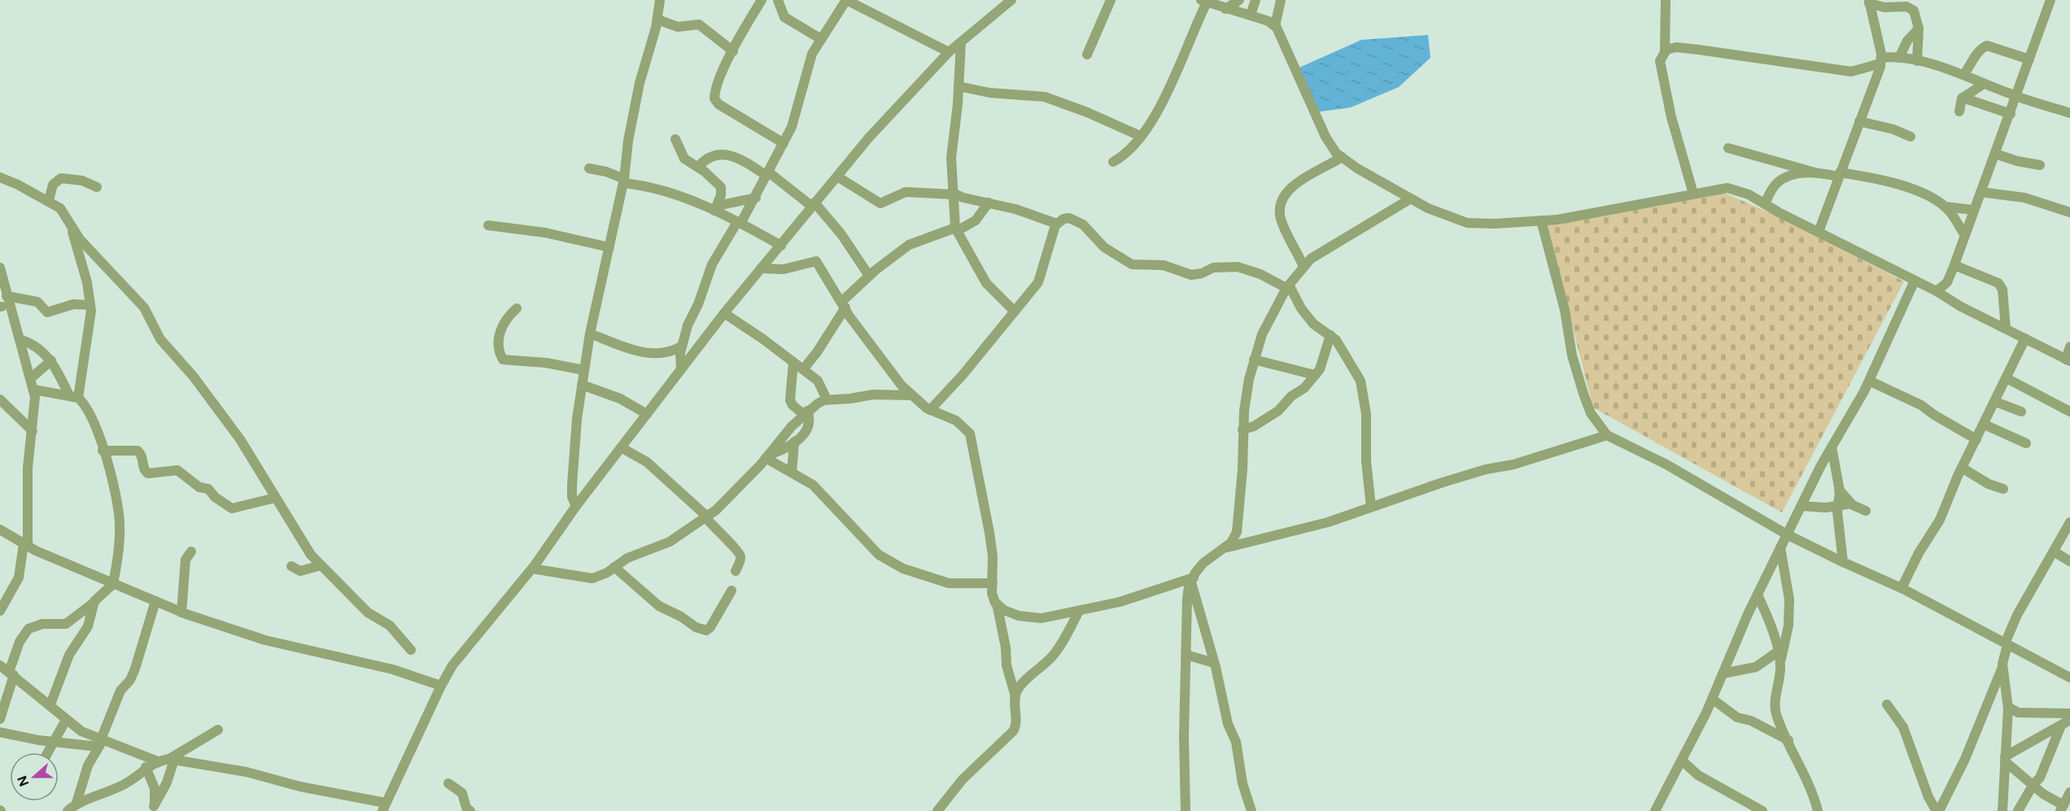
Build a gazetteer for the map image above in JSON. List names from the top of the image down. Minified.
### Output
{"north":"left"}
